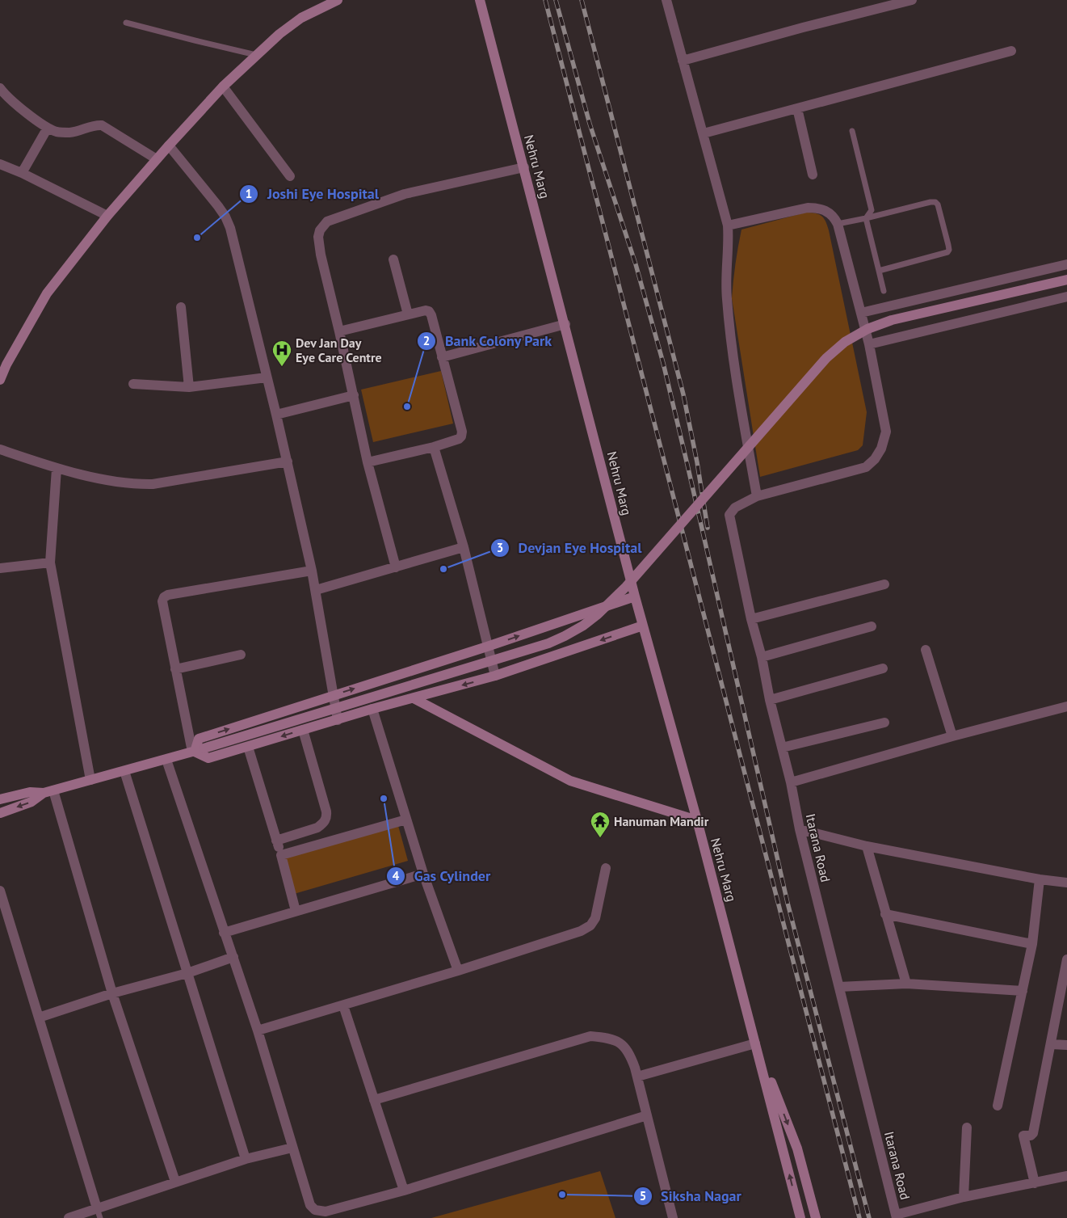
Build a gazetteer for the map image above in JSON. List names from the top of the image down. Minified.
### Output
{"streets":{"street":["Nehru Marg","Itarana Road"]},"places":{"other":["Joshi Eye Hospital","Bank Colony Park","Devjan Eye Hospital","Gas Cylinder","Siksha Nagar"],"hospital":["Dev Jan Day Eye Care Centre"],"temple":["Hanuman Mandir"]}}
